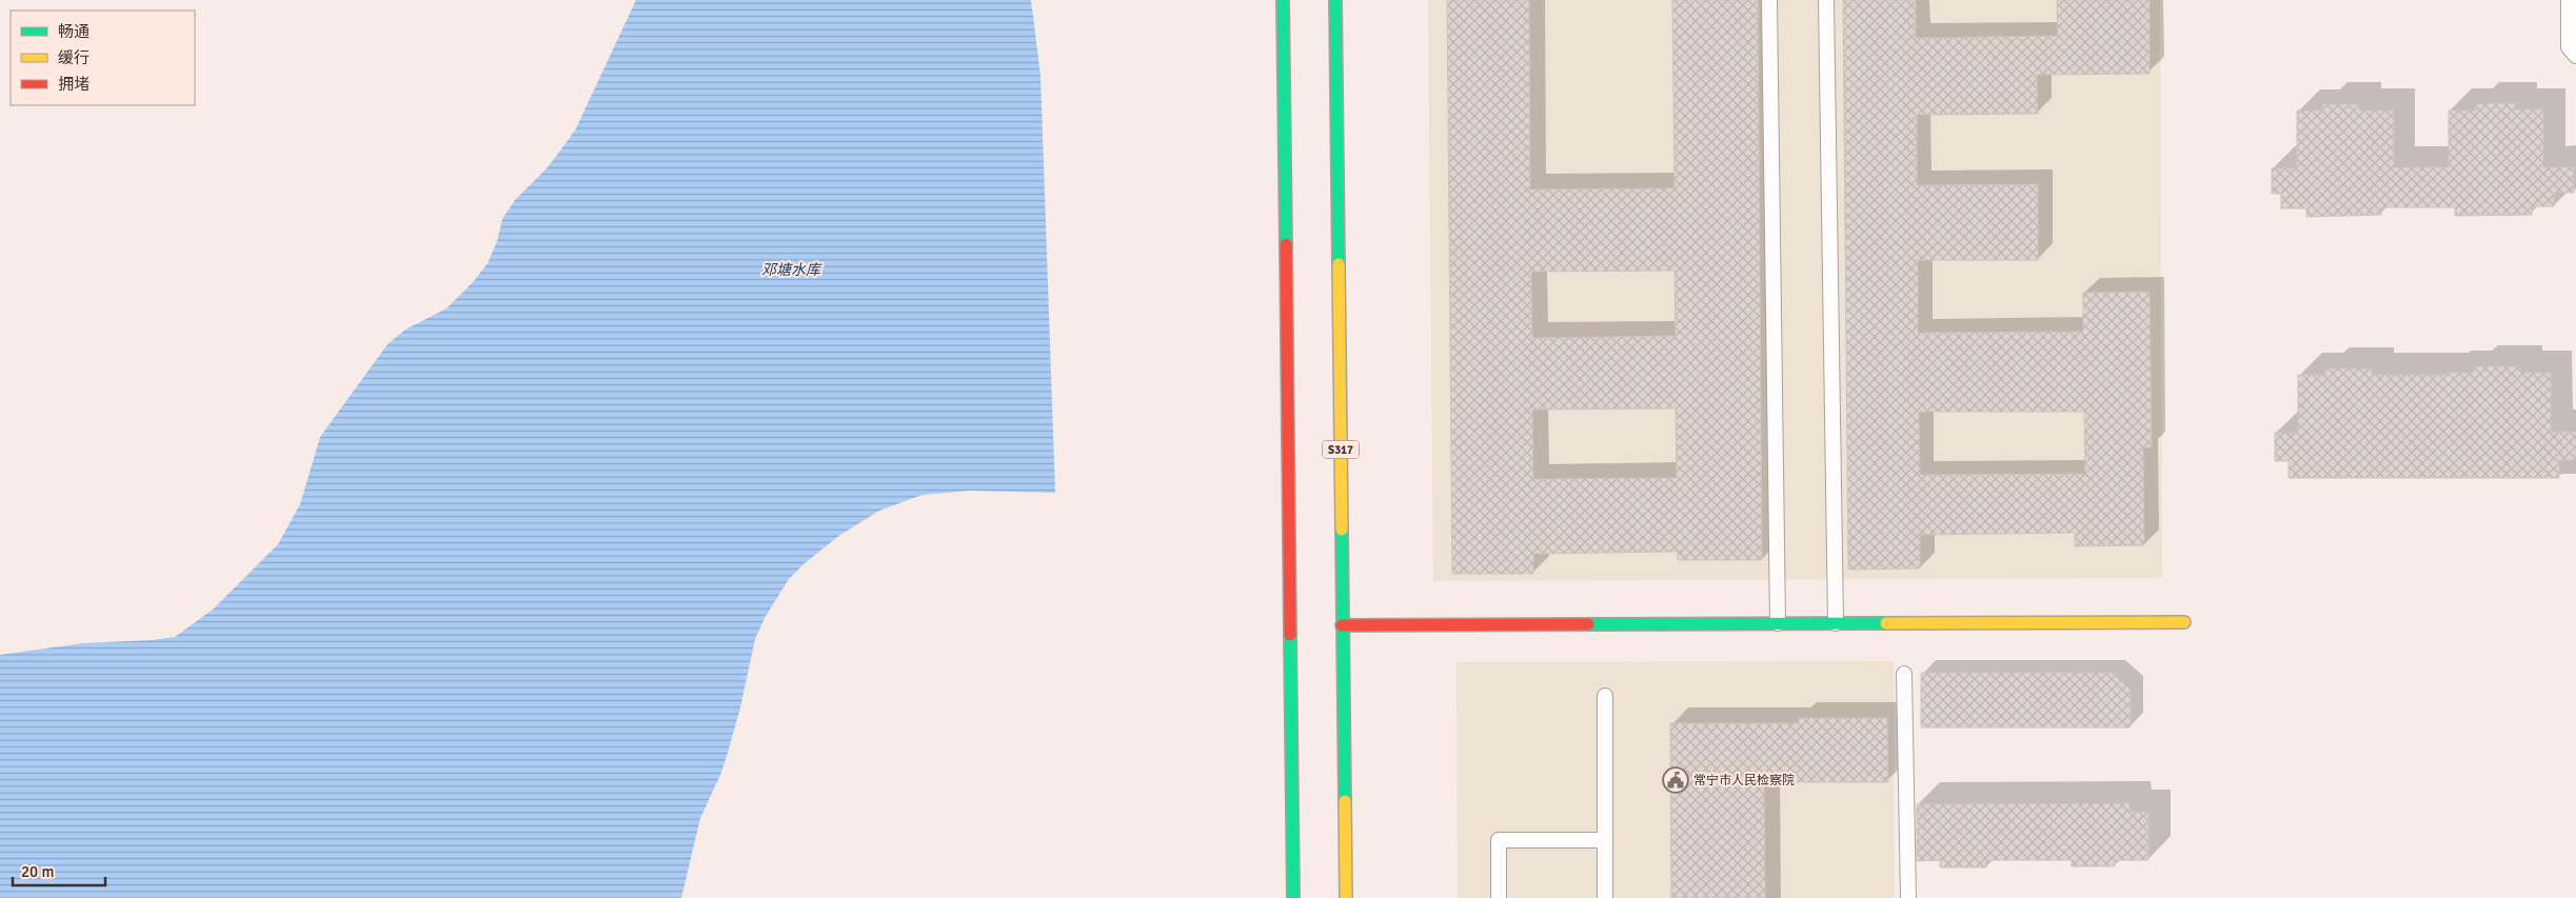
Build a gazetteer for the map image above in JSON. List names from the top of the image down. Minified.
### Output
{"streets":{"main road":["S317"]},"water":["邓塘水库"],"places":{"public building":["常宁市人民检察院"]},"legend":["畅通","缓行","拥堵"],"scale_bar":"20 m"}
